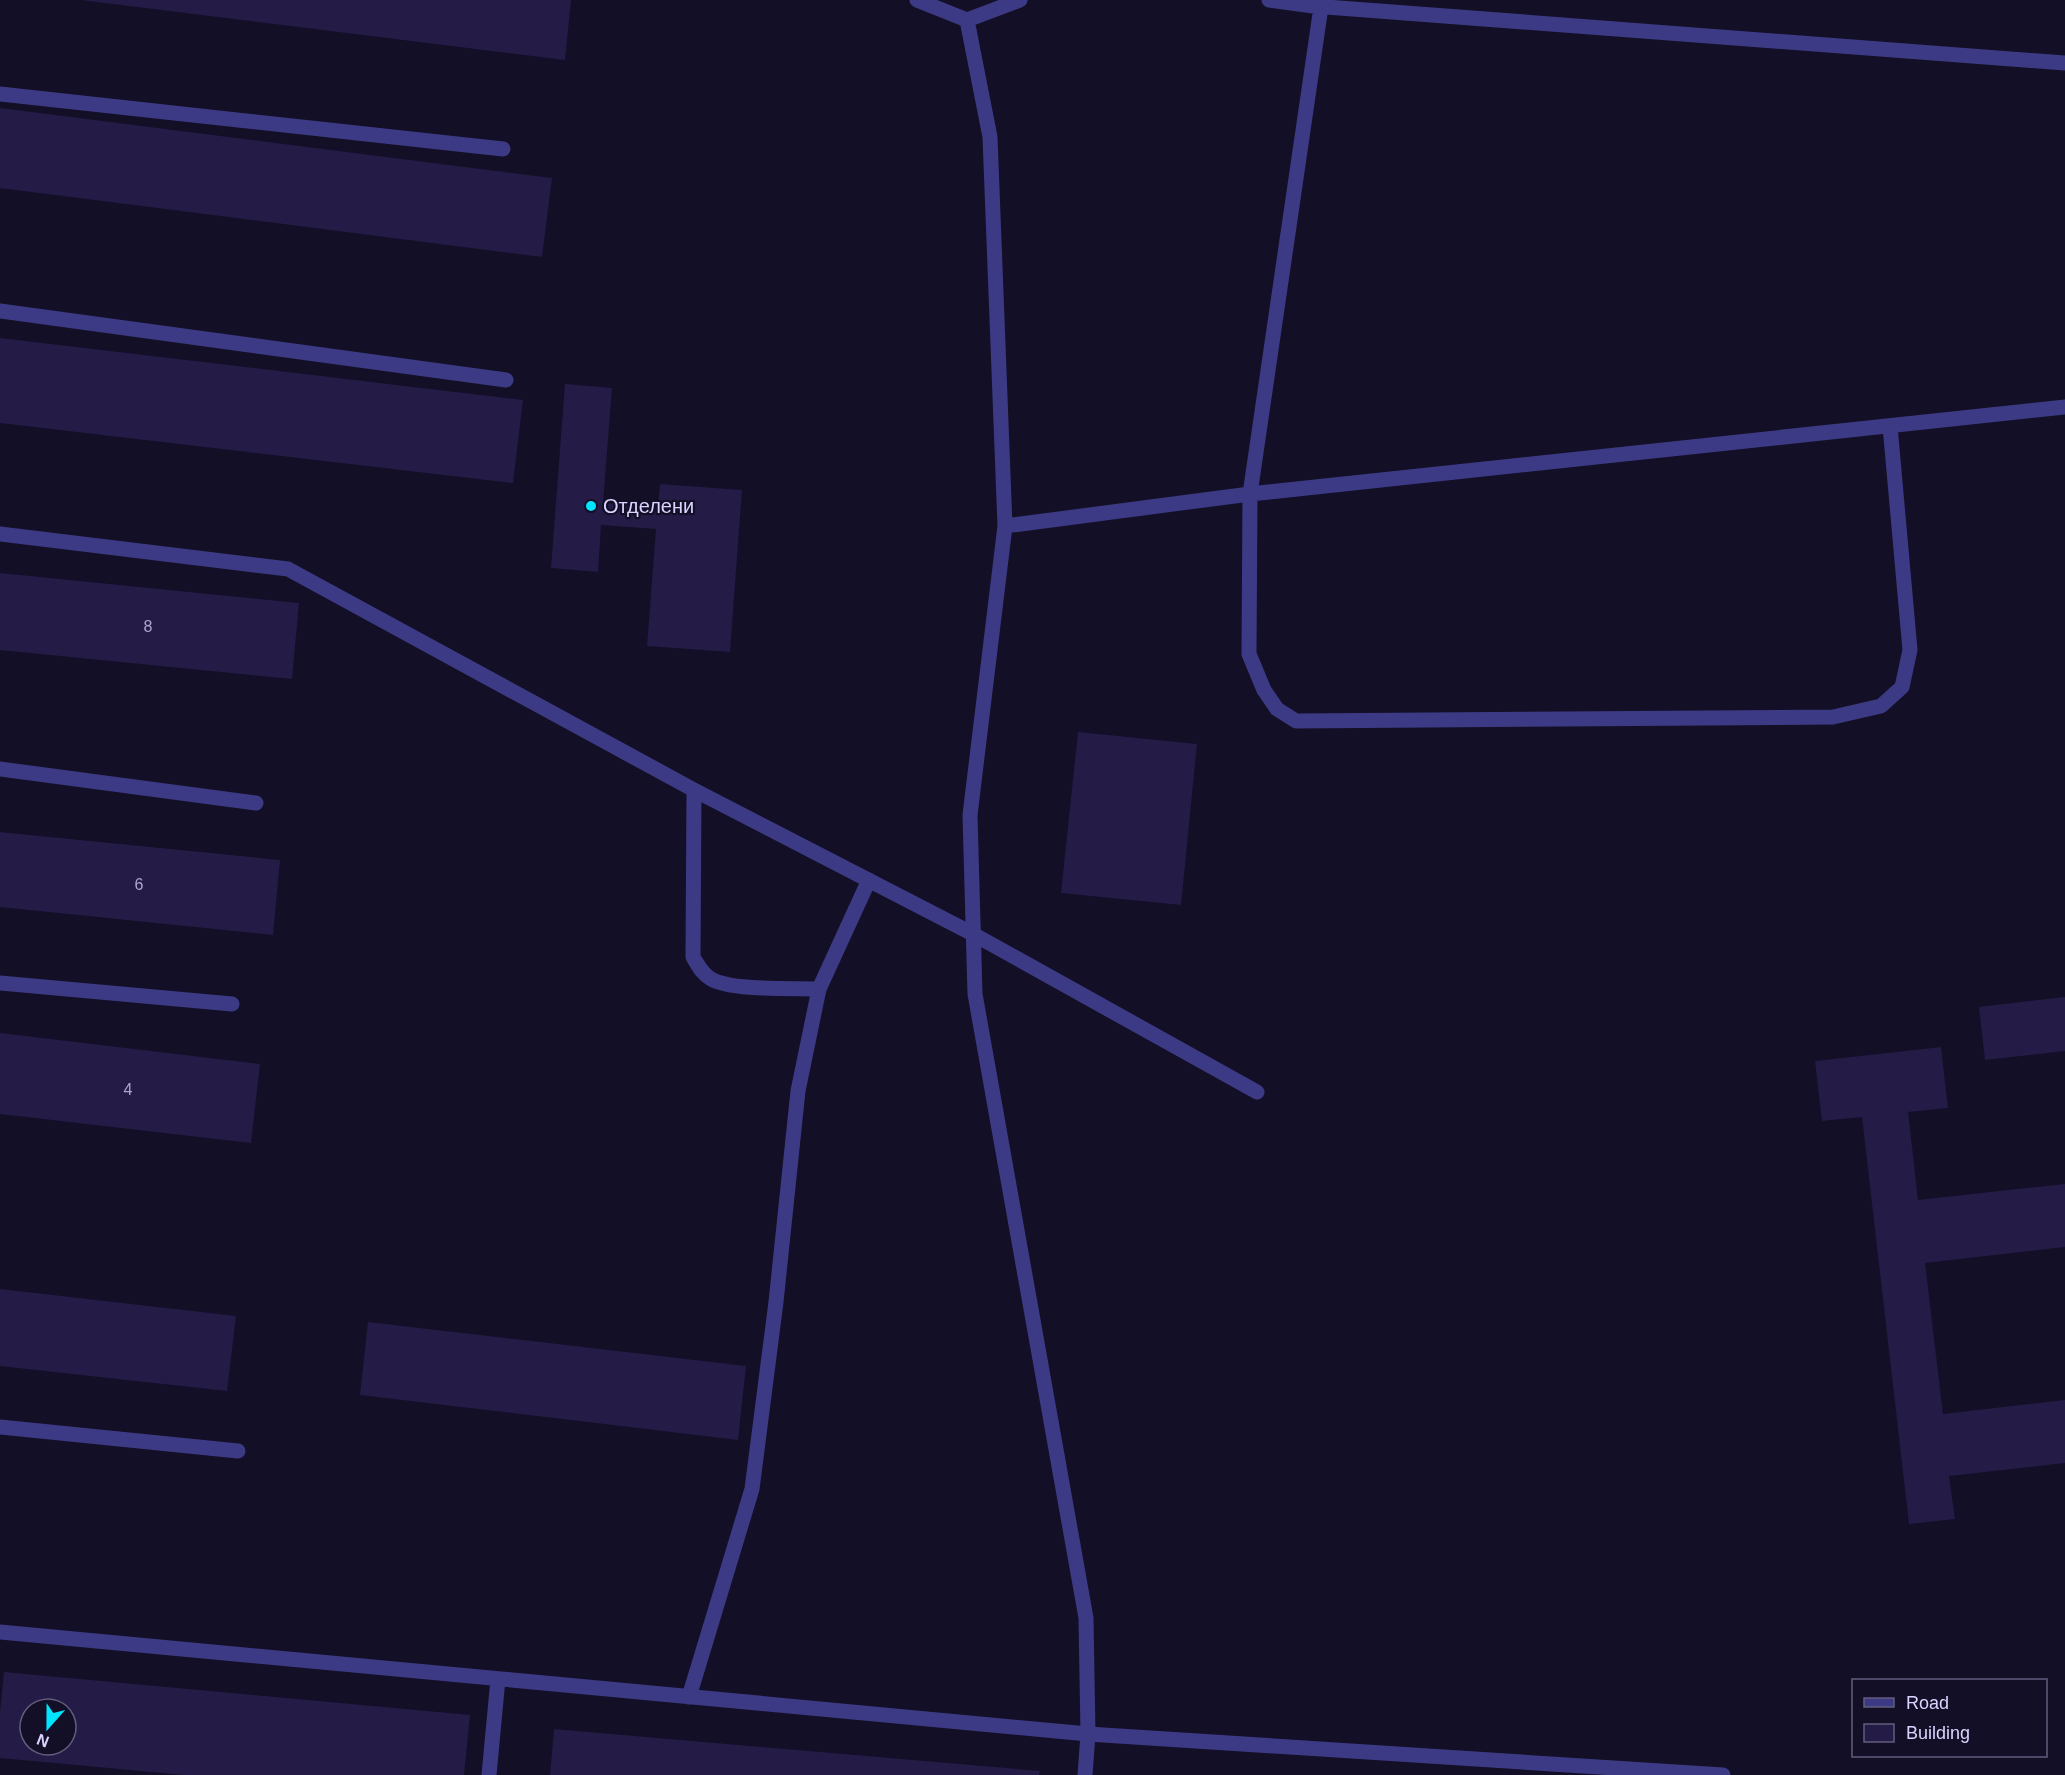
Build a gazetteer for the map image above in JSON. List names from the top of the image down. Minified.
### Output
{"places":["Отделени"],"house_numbers":["8","6","4"],"legend":["Road","Building"],"north":"bottom"}
